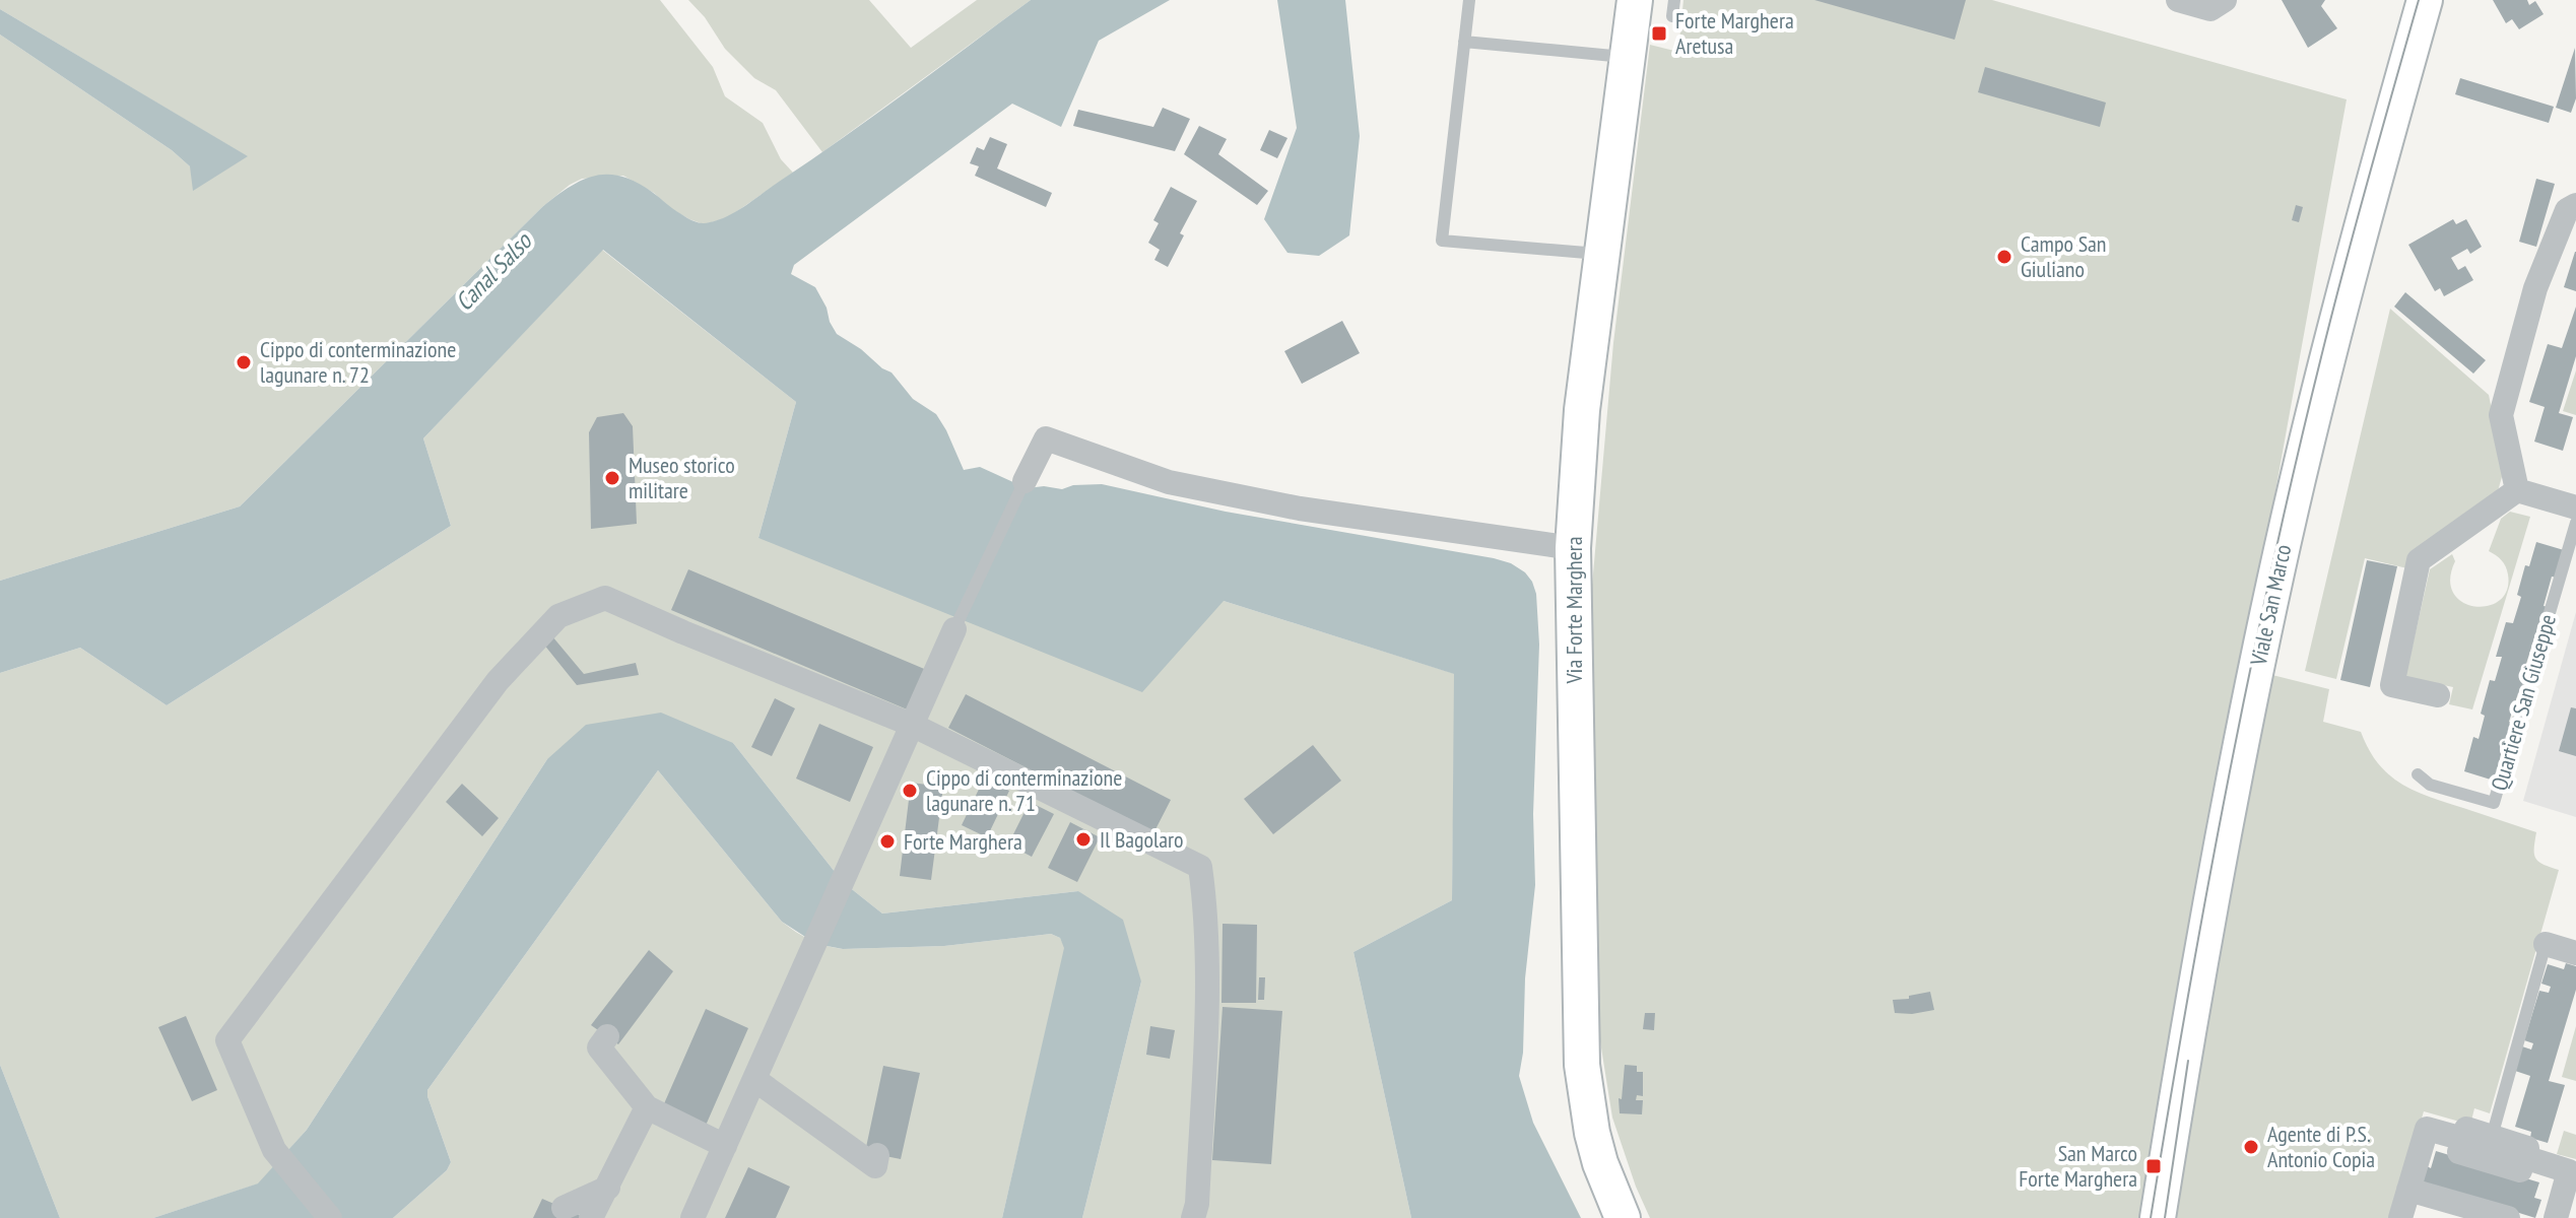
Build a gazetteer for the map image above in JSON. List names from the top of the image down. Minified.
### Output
{"streets":{"street":["Viale San Marco","Via Forte Marghera"],"lane":["Quartiere San Giuseppe"]},"water":["Canal Salso"],"places":{"transit":["Forte Marghera Aretusa","San Marco Forte Marghera"],"other":["Campo San Giuliano","Cippo di conterminazione lagunare n. 72","Museo storico militare","Cippo di conterminazione lagunare n. 71","Il Bagolaro","Forte Marghera","Agente di P.S. Antonio Copia"]}}
